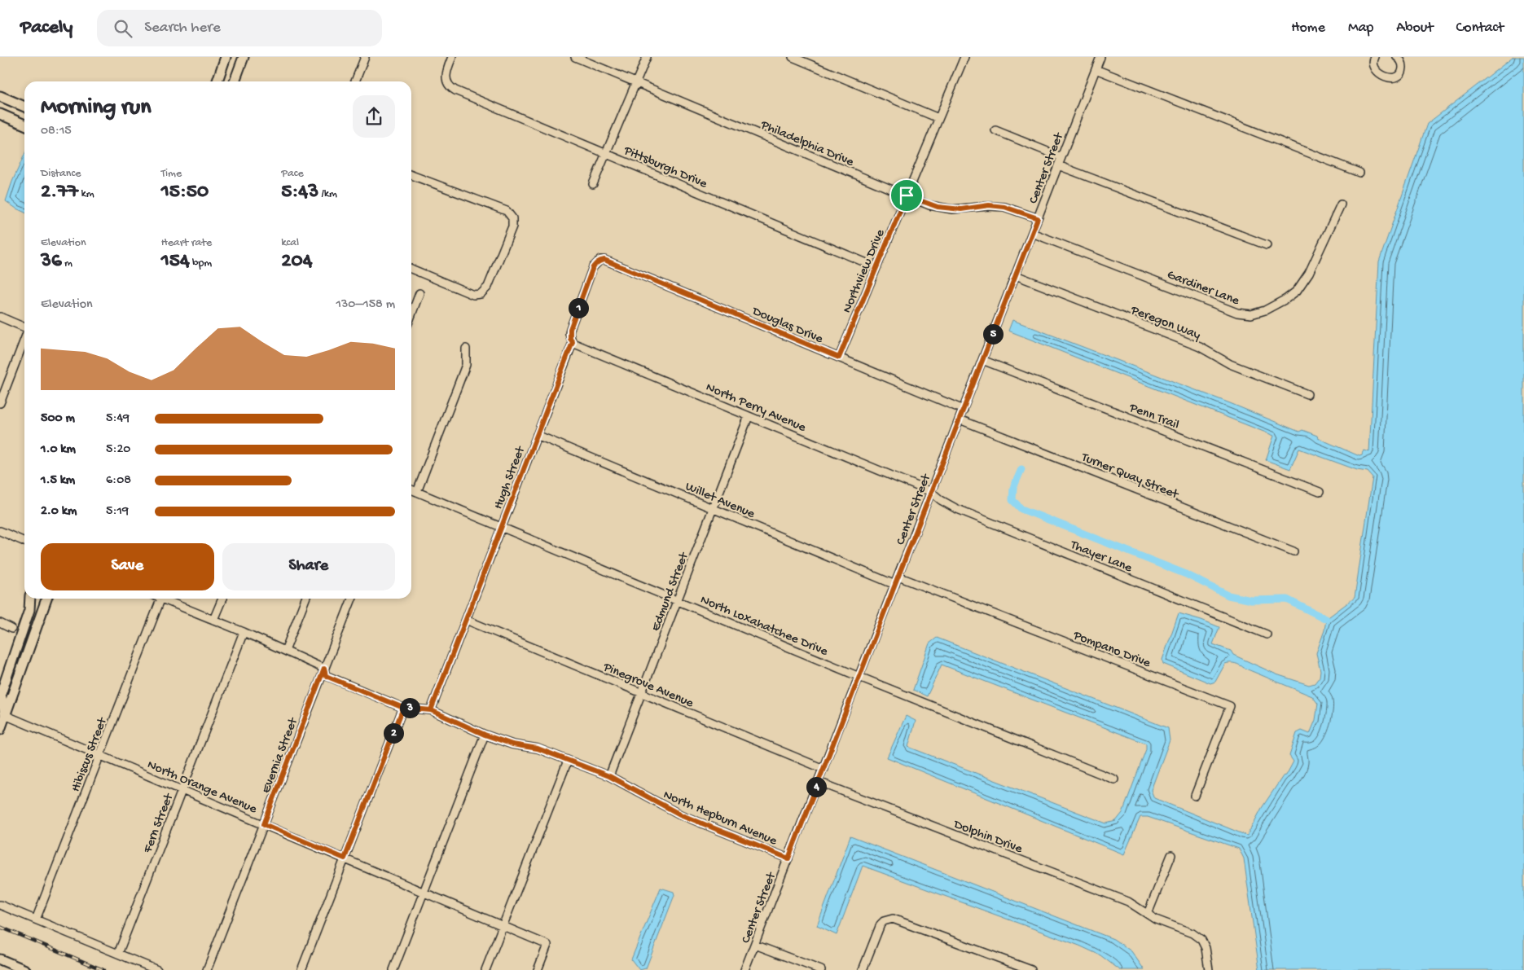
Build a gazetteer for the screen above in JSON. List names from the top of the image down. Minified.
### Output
{"streets":{"street":["Philadelphia Drive","Pittsburgh Drive","Center Street","Northview Drive","Gardiner Lane","Peregon Way","Douglas Drive","North Perry Avenue","Penn Trail","Turner Quay Street","Hugh Street","Willet Avenue","Thayer Lane","Edmund Street","North Loxahatchee Drive","Pompano Drive","Pinegrove Avenue","Hibiscus Street","Evernia Street","North Orange Avenue","North Hepburn Avenue","Fern Street","Dolphin Drive"]},"crossings":[["Philadelphia Drive","Center Street"],["Philadelphia Drive","Northview Drive"],["Pittsburgh Drive","Northview Drive"],["Center Street","Gardiner Lane"],["Center Street","Peregon Way"],["Center Street","Douglas Drive"],["Center Street","North Perry Avenue"],["Center Street","Penn Trail"],["Center Street","Turner Quay Street"],["Center Street","Willet Avenue"],["Center Street","Thayer Lane"],["Center Street","North Loxahatchee Drive"],["Center Street","Pompano Drive"],["Center Street","Pinegrove Avenue"],["Center Street","North Hepburn Avenue"],["Center Street","Dolphin Drive"],["Northview Drive","Douglas Drive"],["Douglas Drive","Hugh Street"],["North Perry Avenue","Hugh Street"],["North Perry Avenue","Thayer Lane"],["North Perry Avenue","Edmund Street"],["Hugh Street","Willet Avenue"],["Hugh Street","North Loxahatchee Drive"],["Hugh Street","Pinegrove Avenue"],["Hugh Street","North Hepburn Avenue"],["Willet Avenue","Edmund Street"],["Edmund Street","North Loxahatchee Drive"],["Edmund Street","Pinegrove Avenue"],["Edmund Street","North Hepburn Avenue"],["Hibiscus Street","North Orange Avenue"],["Evernia Street","North Orange Avenue"],["Evernia Street","North Hepburn Avenue"],["North Orange Avenue","Fern Street"],["North Hepburn Avenue","Fern Street"]],"page":{"header":"Pacely","search":"Search here","nav":["Home","Map","About","Contact"],"heading":["Morning run","08:15"],"stats":[["Distance","2.77 km"],["Time","15:50"],["Pace","5:43 /km"],["Elevation","36 m"],["Heart rate","154 bpm"],["kcal","204"]],"chart":["Elevation","130–158 m"],"pins":["1","5","3","2","4"],"list":[{"name":"500 m","note":"5:49"},{"name":"1.0 km","note":"5:20"},{"name":"1.5 km","note":"6:08"},{"name":"2.0 km","note":"5:19"}],"buttons":["Save","Share"]}}
